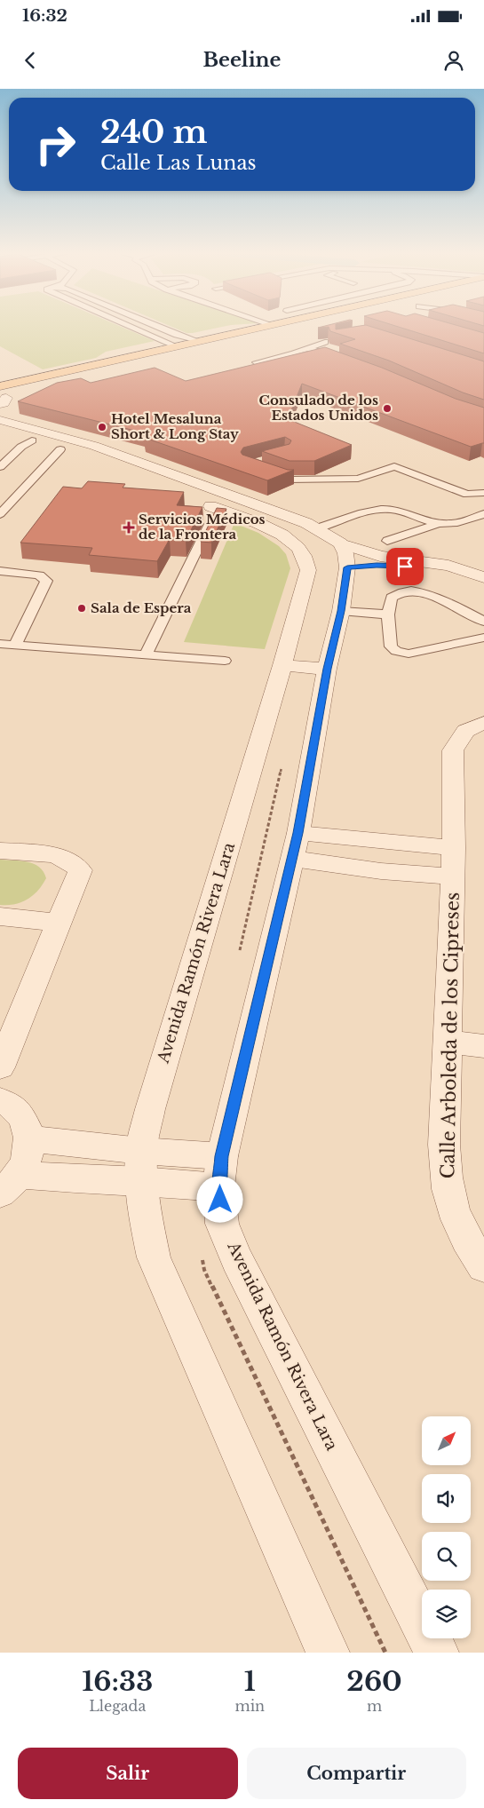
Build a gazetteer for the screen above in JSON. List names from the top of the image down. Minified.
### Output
{"streets":{"street":["Avenida Ramón Rivera Lara","Calle Arboleda de los Cipreses"]},"crossings":[["Avenida Ramón Rivera Lara","Calle Arboleda de los Cipreses"]],"places":{"other":["Consulado de los Estados Unidos","Hotel Mesaluna Short & Long Stay","Sala de Espera"],"health":["Servicios Médicos de la Frontera"]},"north":"top right","page":{"status":"16:32","header":"Beeline","turn":["240 m","Calle Las Lunas"],"eta":["16:33","Llegada","1","min","260","m"],"buttons":["Salir","Compartir"]}}
